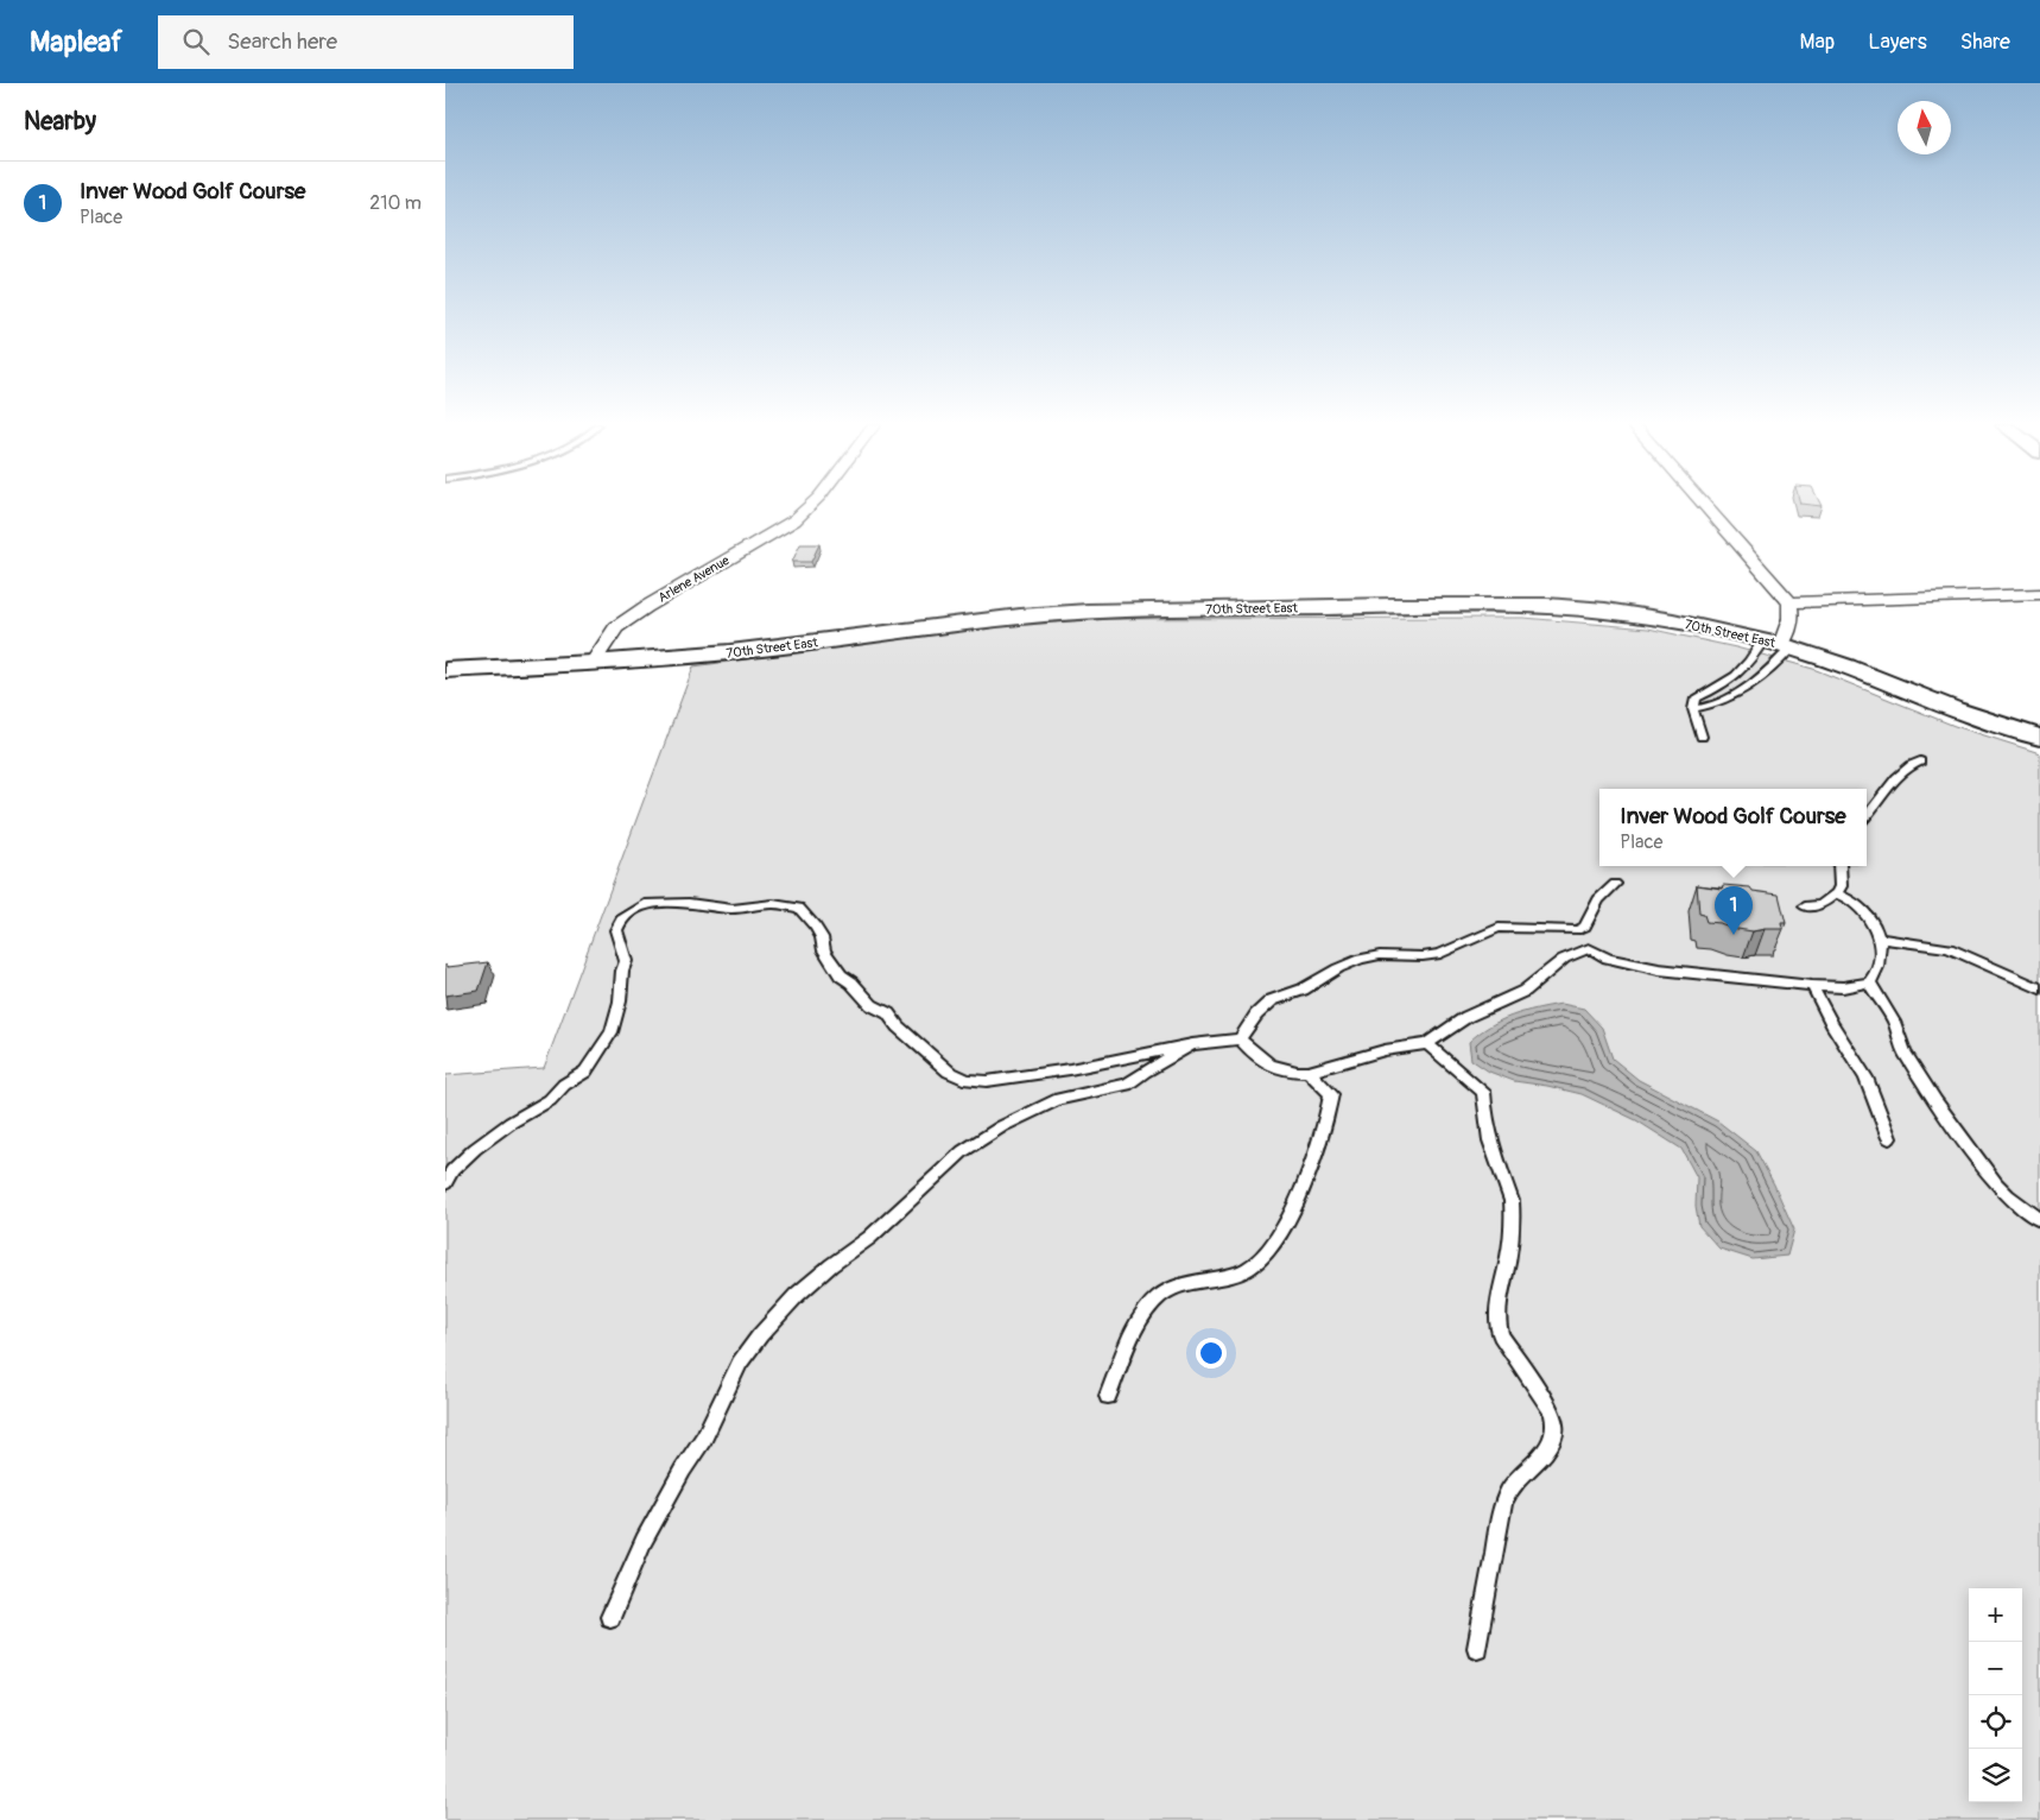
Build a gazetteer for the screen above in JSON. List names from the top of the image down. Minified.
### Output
{"streets":{"main road":["70th Street East"],"street":["Arlene Avenue"]},"crossings":[["Arlene Avenue","70th Street East"]],"north":"top","page":{"header":"Mapleaf","search":"Search here","nav":["Map","Layers","Share"],"heading":"Nearby","list":[{"mark":"1","name":"Inver Wood Golf Course","note":"Place","value":"210 m"}],"popup":["Inver Wood Golf Course","Place"],"pins":"1","map_buttons":["+","−"]}}
